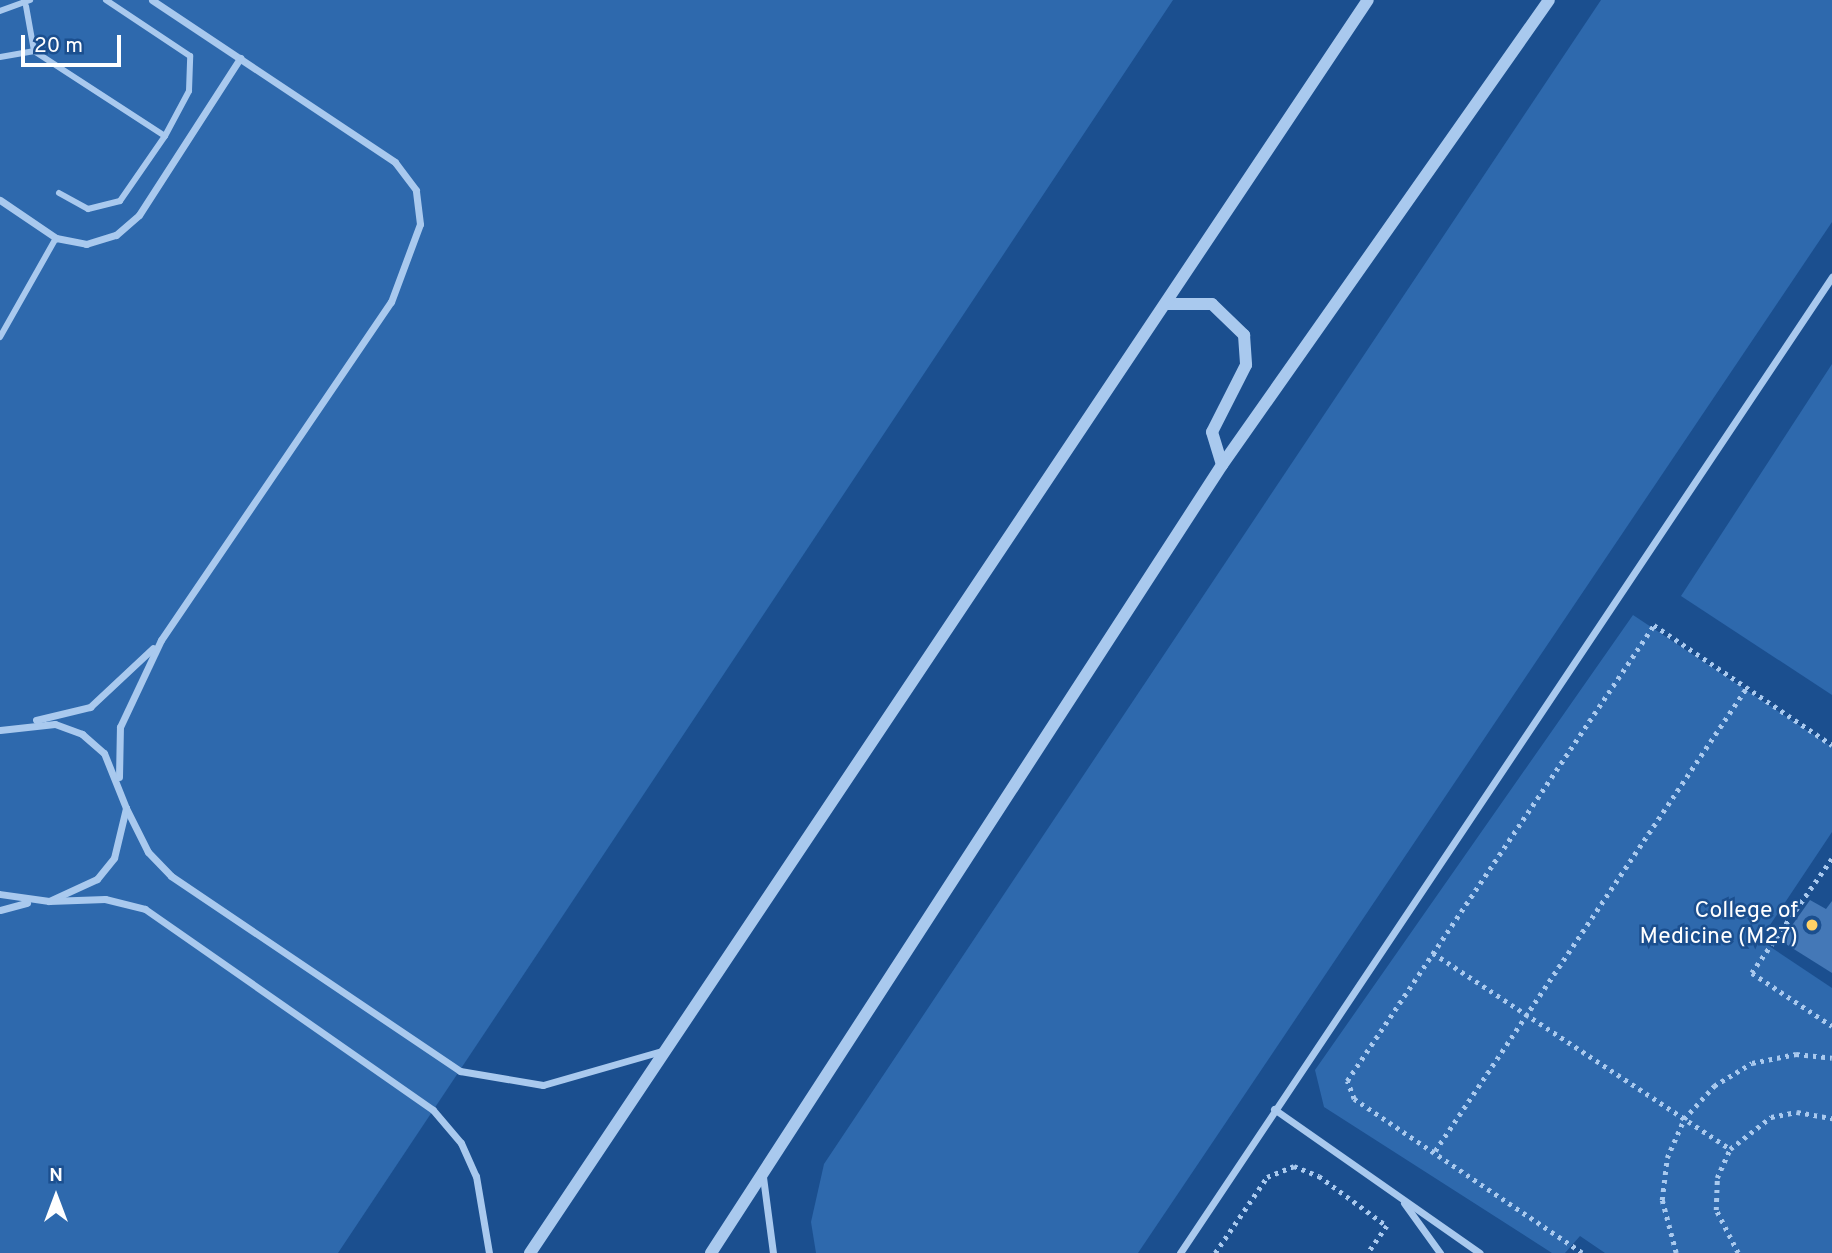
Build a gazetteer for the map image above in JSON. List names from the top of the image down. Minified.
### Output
{"places":["College of Medicine (M27)"],"scale_bar":"20 m","north":"top"}
